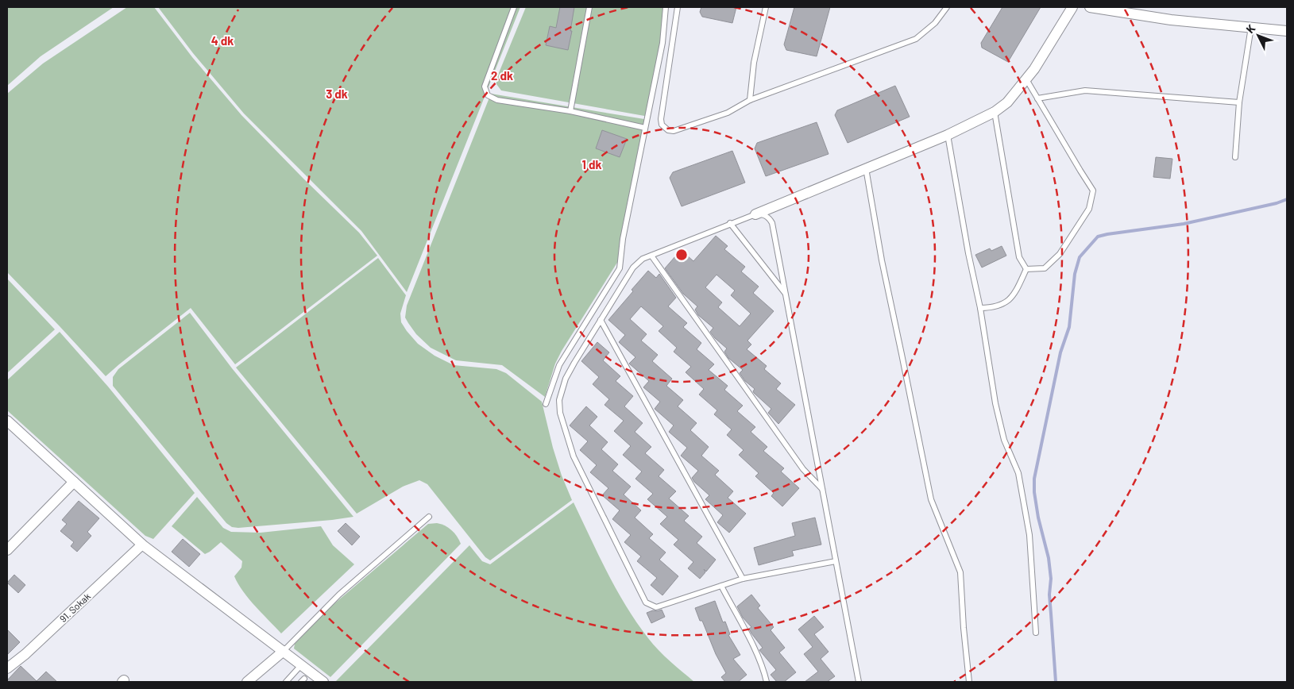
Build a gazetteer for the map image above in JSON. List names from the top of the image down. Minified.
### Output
{"streets":{"street":["91. Sokak"]},"north":"top left","rings":["4 dk","2 dk","3 dk","1 dk"]}
